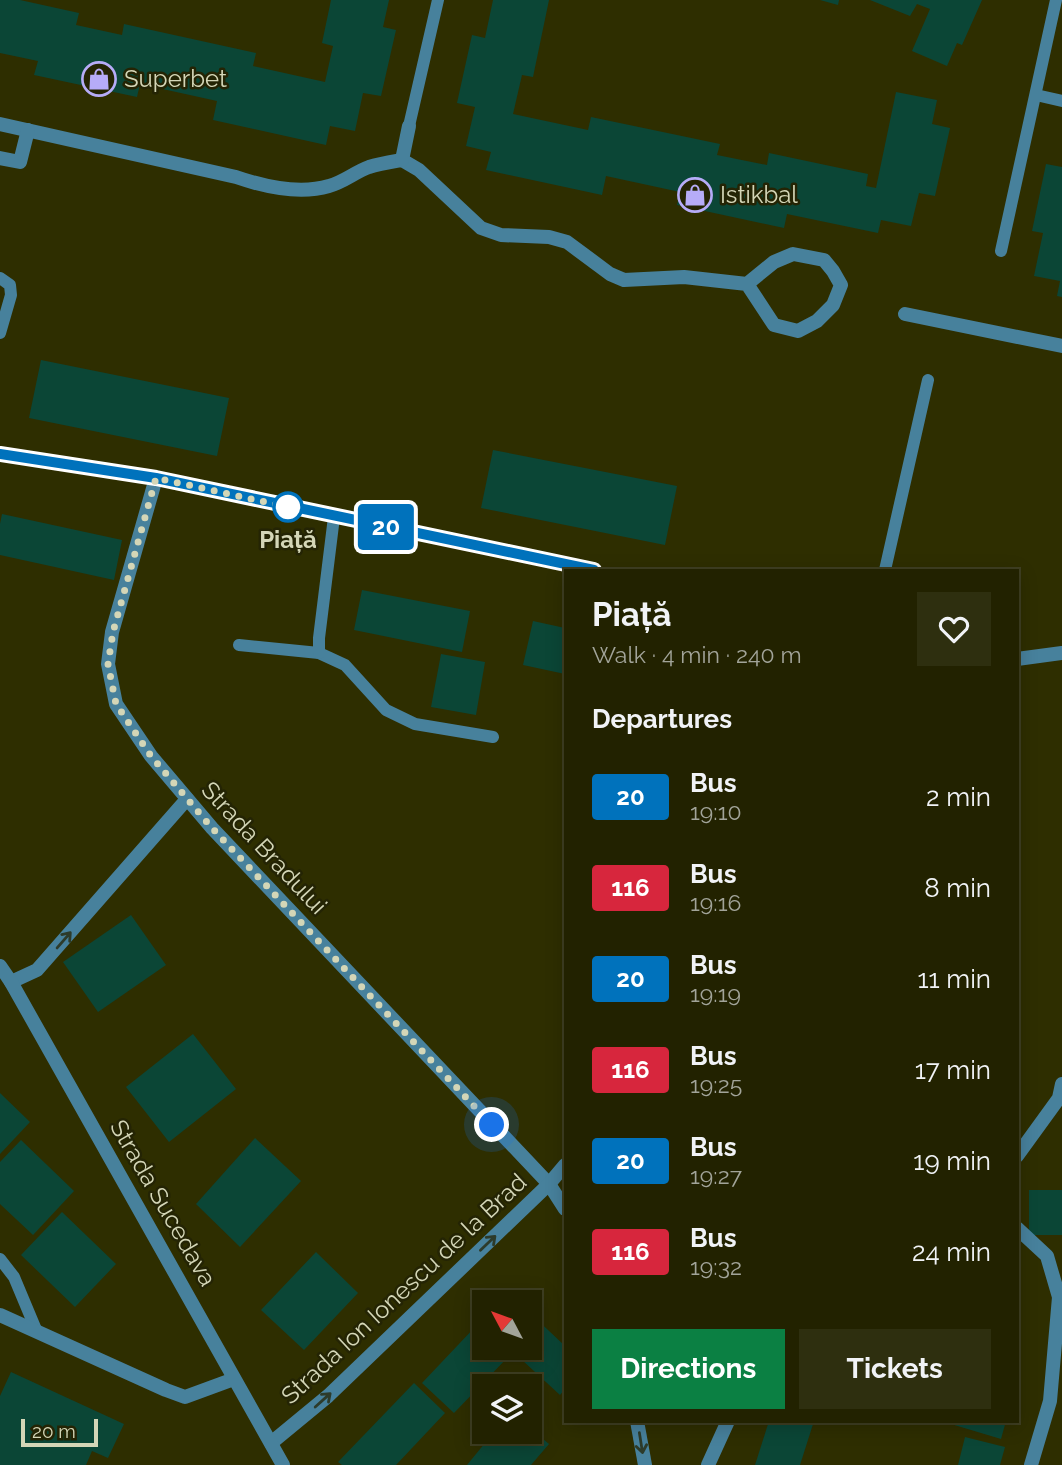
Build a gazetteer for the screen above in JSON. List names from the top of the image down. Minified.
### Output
{"streets":{"street":["Strada Bradului","Strada Sucedava","Strada Ion Ionescu de la Brad"]},"crossings":[["Strada Bradului","Strada Ion Ionescu de la Brad"],["Strada Sucedava","Strada Ion Ionescu de la Brad"]],"one_way":["Strada Ion Ionescu de la Brad"],"places":{"shop":["Superbet","Istikbal"],"other":["Piață"]},"lines":["bus line 20"],"scale_bar":"20 m","north":"top left","page":{"on_map":"20","heading":[["Piață","Walk · 4 min · 240 m"],"Departures"],"list":[{"mark":"20","name":"Bus","note":"19:10","value":"2 min"},{"mark":"116","name":"Bus","note":"19:16","value":"8 min"},{"mark":"20","name":"Bus","note":"19:19","value":"11 min"},{"mark":"116","name":"Bus","note":"19:25","value":"17 min"},{"mark":"20","name":"Bus","note":"19:27","value":"19 min"},{"mark":"116","name":"Bus","note":"19:32","value":"24 min"}],"buttons":["Directions","Tickets"],"scale":"20 m"}}
